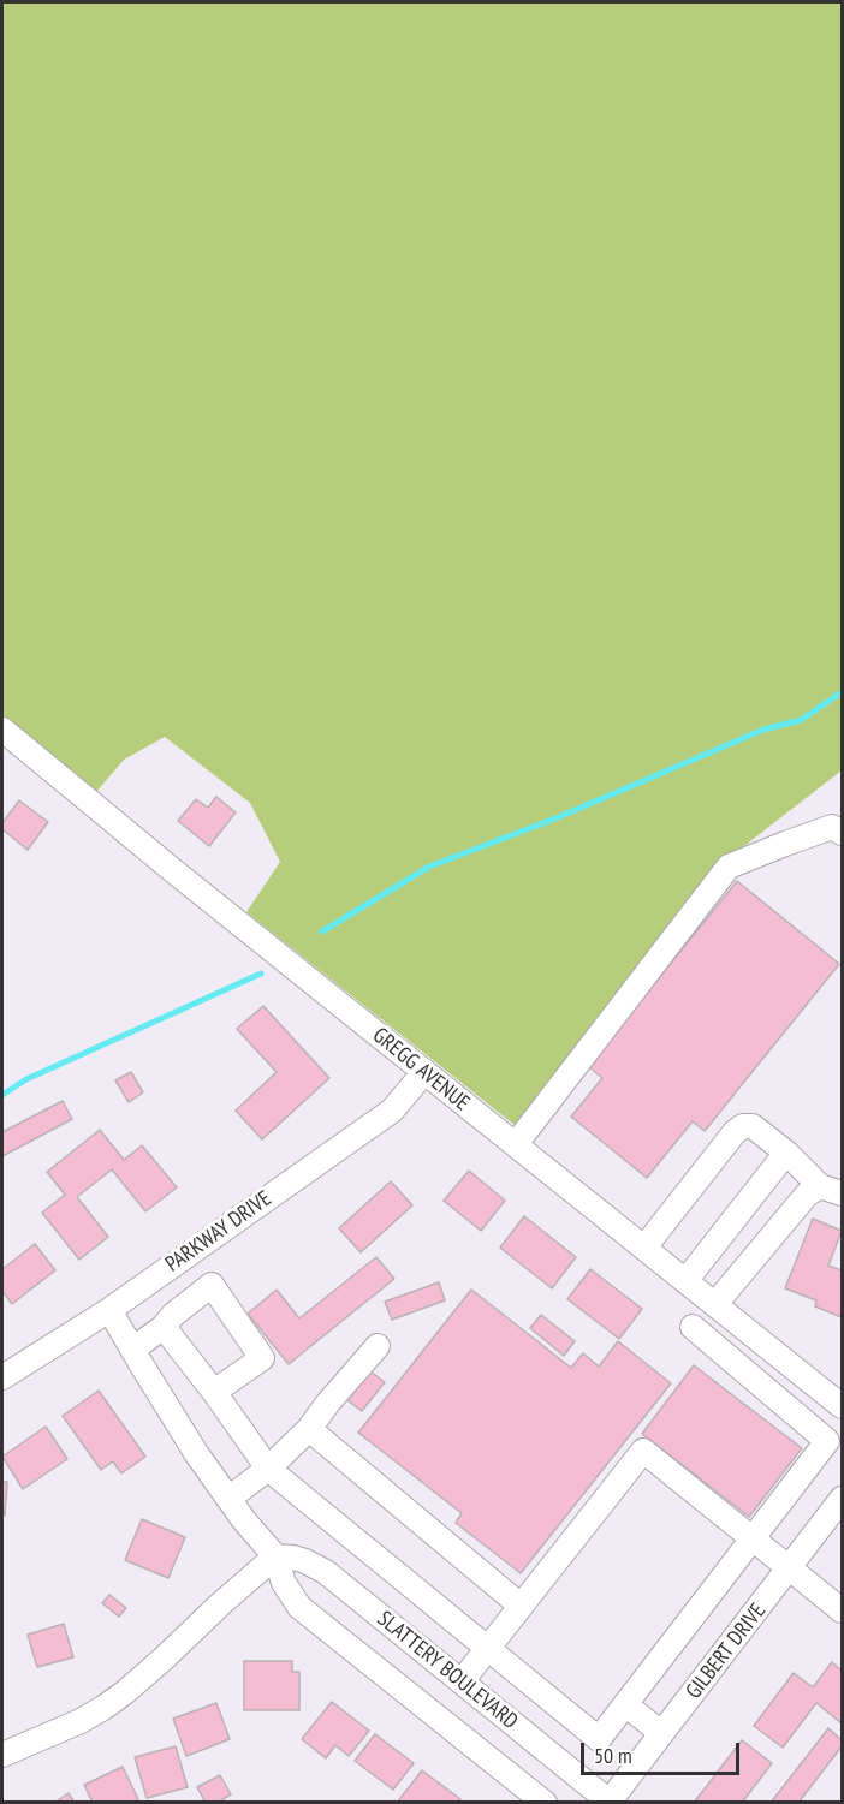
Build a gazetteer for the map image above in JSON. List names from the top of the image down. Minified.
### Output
{"streets":{"street":["GREGG AVENUE","PARKWAY DRIVE","GILBERT DRIVE","SLATTERY BOULEVARD"]},"crossings":[["GREGG AVENUE","PARKWAY DRIVE"],["PARKWAY DRIVE","SLATTERY BOULEVARD"],["GILBERT DRIVE","SLATTERY BOULEVARD"]],"scale_bar":"50 m"}
